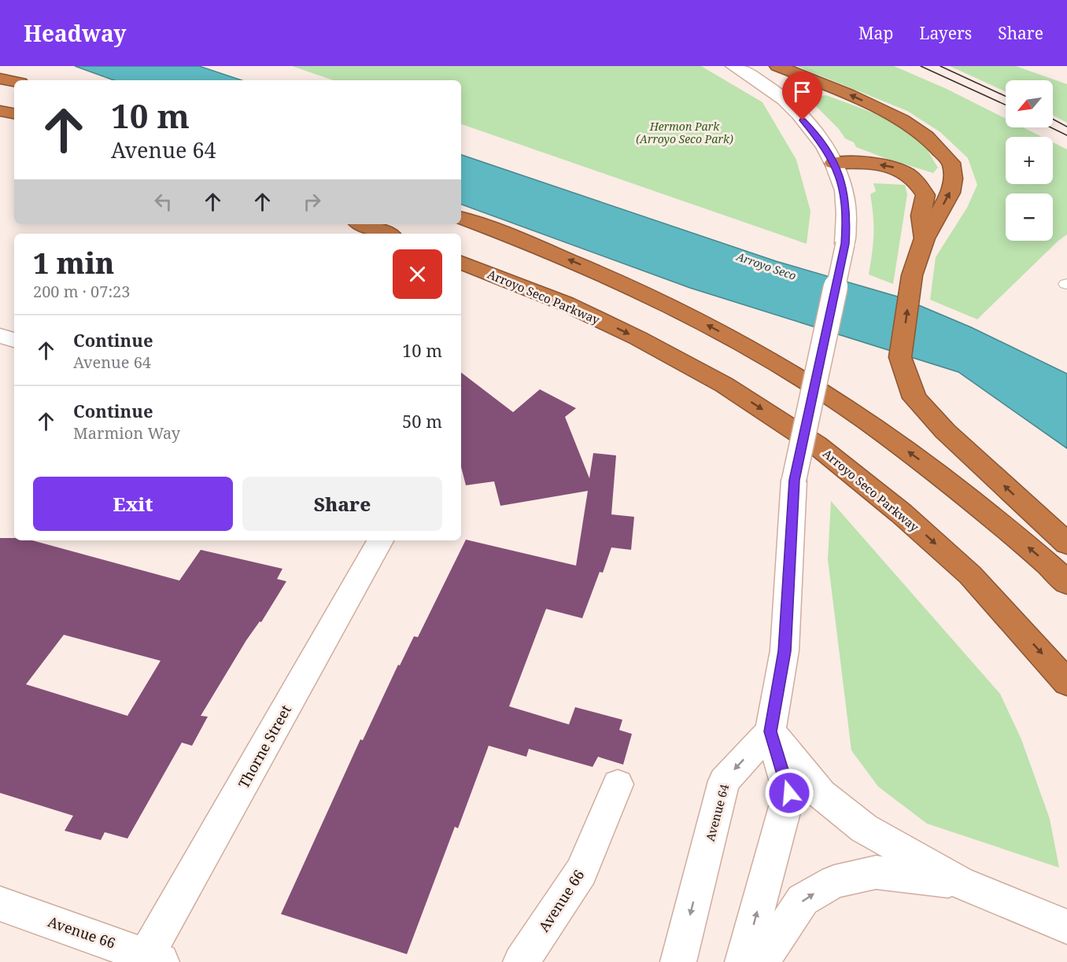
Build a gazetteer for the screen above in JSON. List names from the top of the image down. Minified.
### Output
{"streets":{"highway":["Arroyo Seco Parkway"],"street":["Thorne Street","Avenue 64","Avenue 66"]},"crossings":[["Thorne Street","Avenue 66"]],"water":["Arroyo Seco"],"parks":["Hermon Park (Arroyo Seco Park)"],"north":"bottom left","page":{"header":"Headway","nav":["Map","Layers","Share"],"map_buttons":["+","−"],"turn":["10 m","Avenue 64"],"heading":["1 min","200 m · 07:23"],"list":[{"name":"Continue","note":"Avenue 64","value":"10 m"},{"name":"Continue","note":"Marmion Way","value":"50 m"}],"buttons":["Exit","Share"]}}
